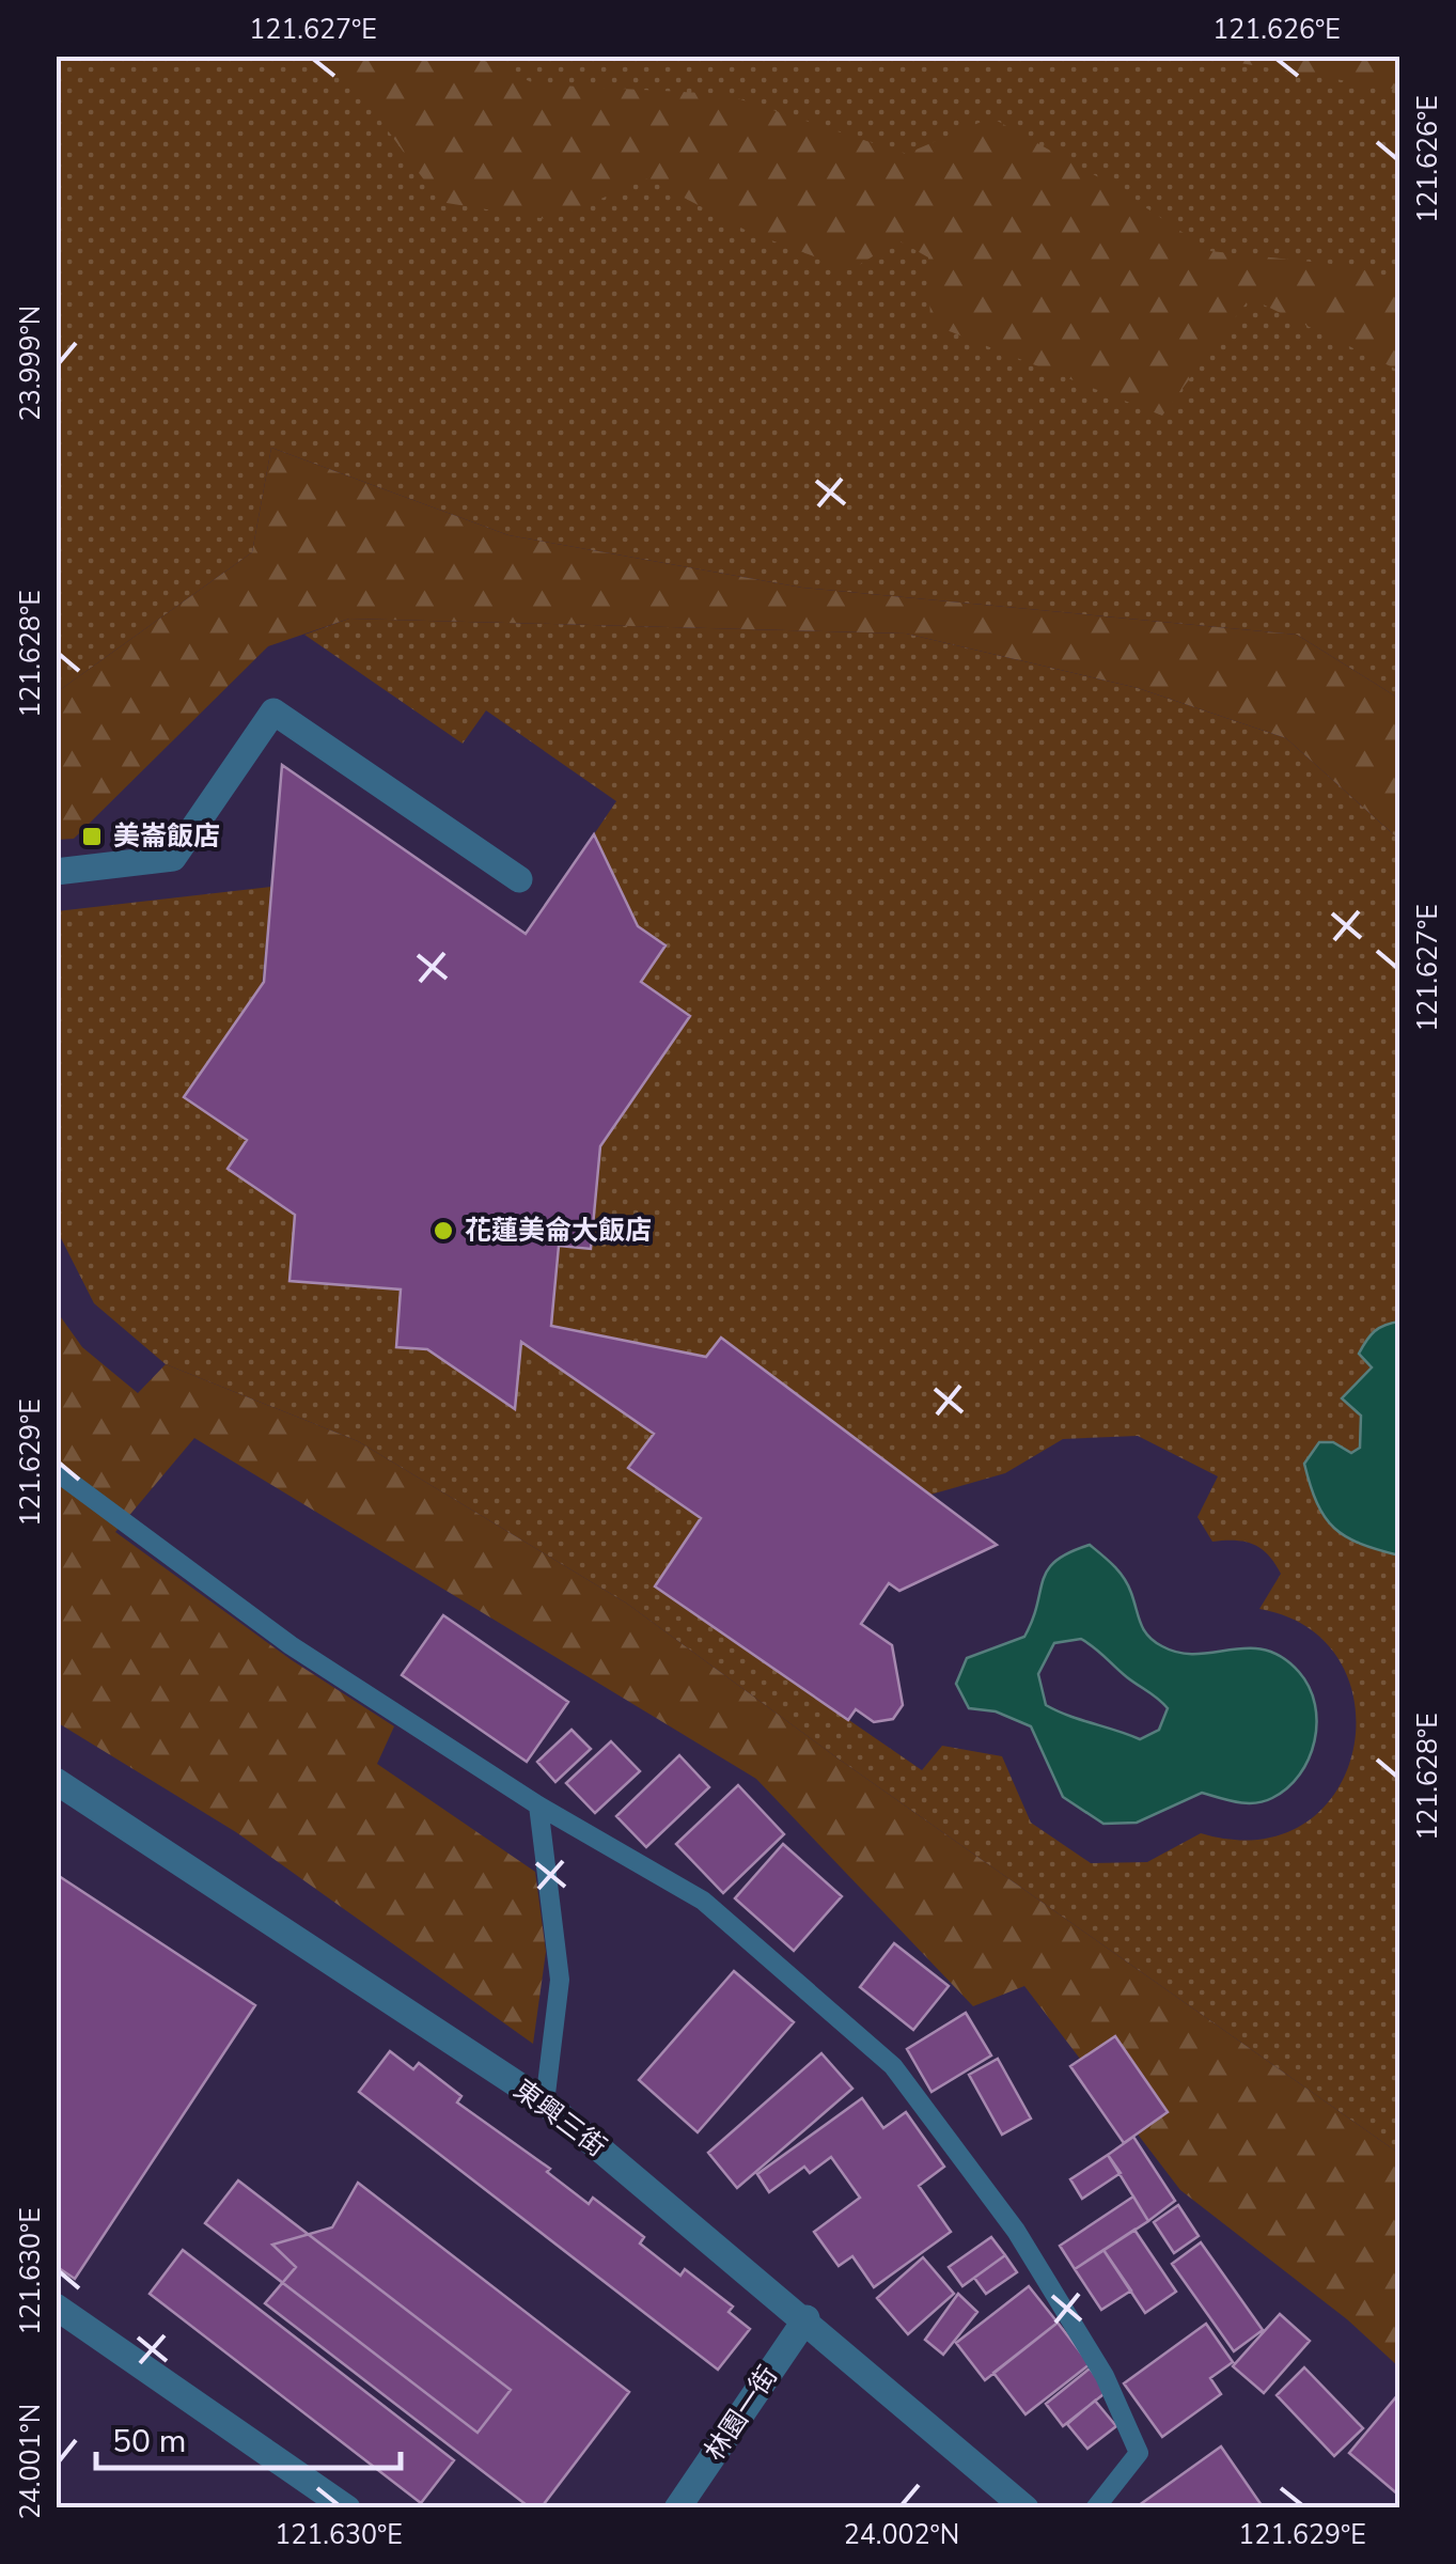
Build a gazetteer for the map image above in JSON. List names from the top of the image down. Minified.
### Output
{"streets":{"street":["東興三街","林園一街"]},"crossings":[["東興三街","林園一街"]],"places":{"transit":["美崙飯店"],"other":["花蓮美侖大飯店"]},"scale_bar":"50 m","coordinates":["121.627°E","121.626°E","23.999°N","121.628°E","121.629°E","121.630°E","24.001°N","24.002°N"]}
